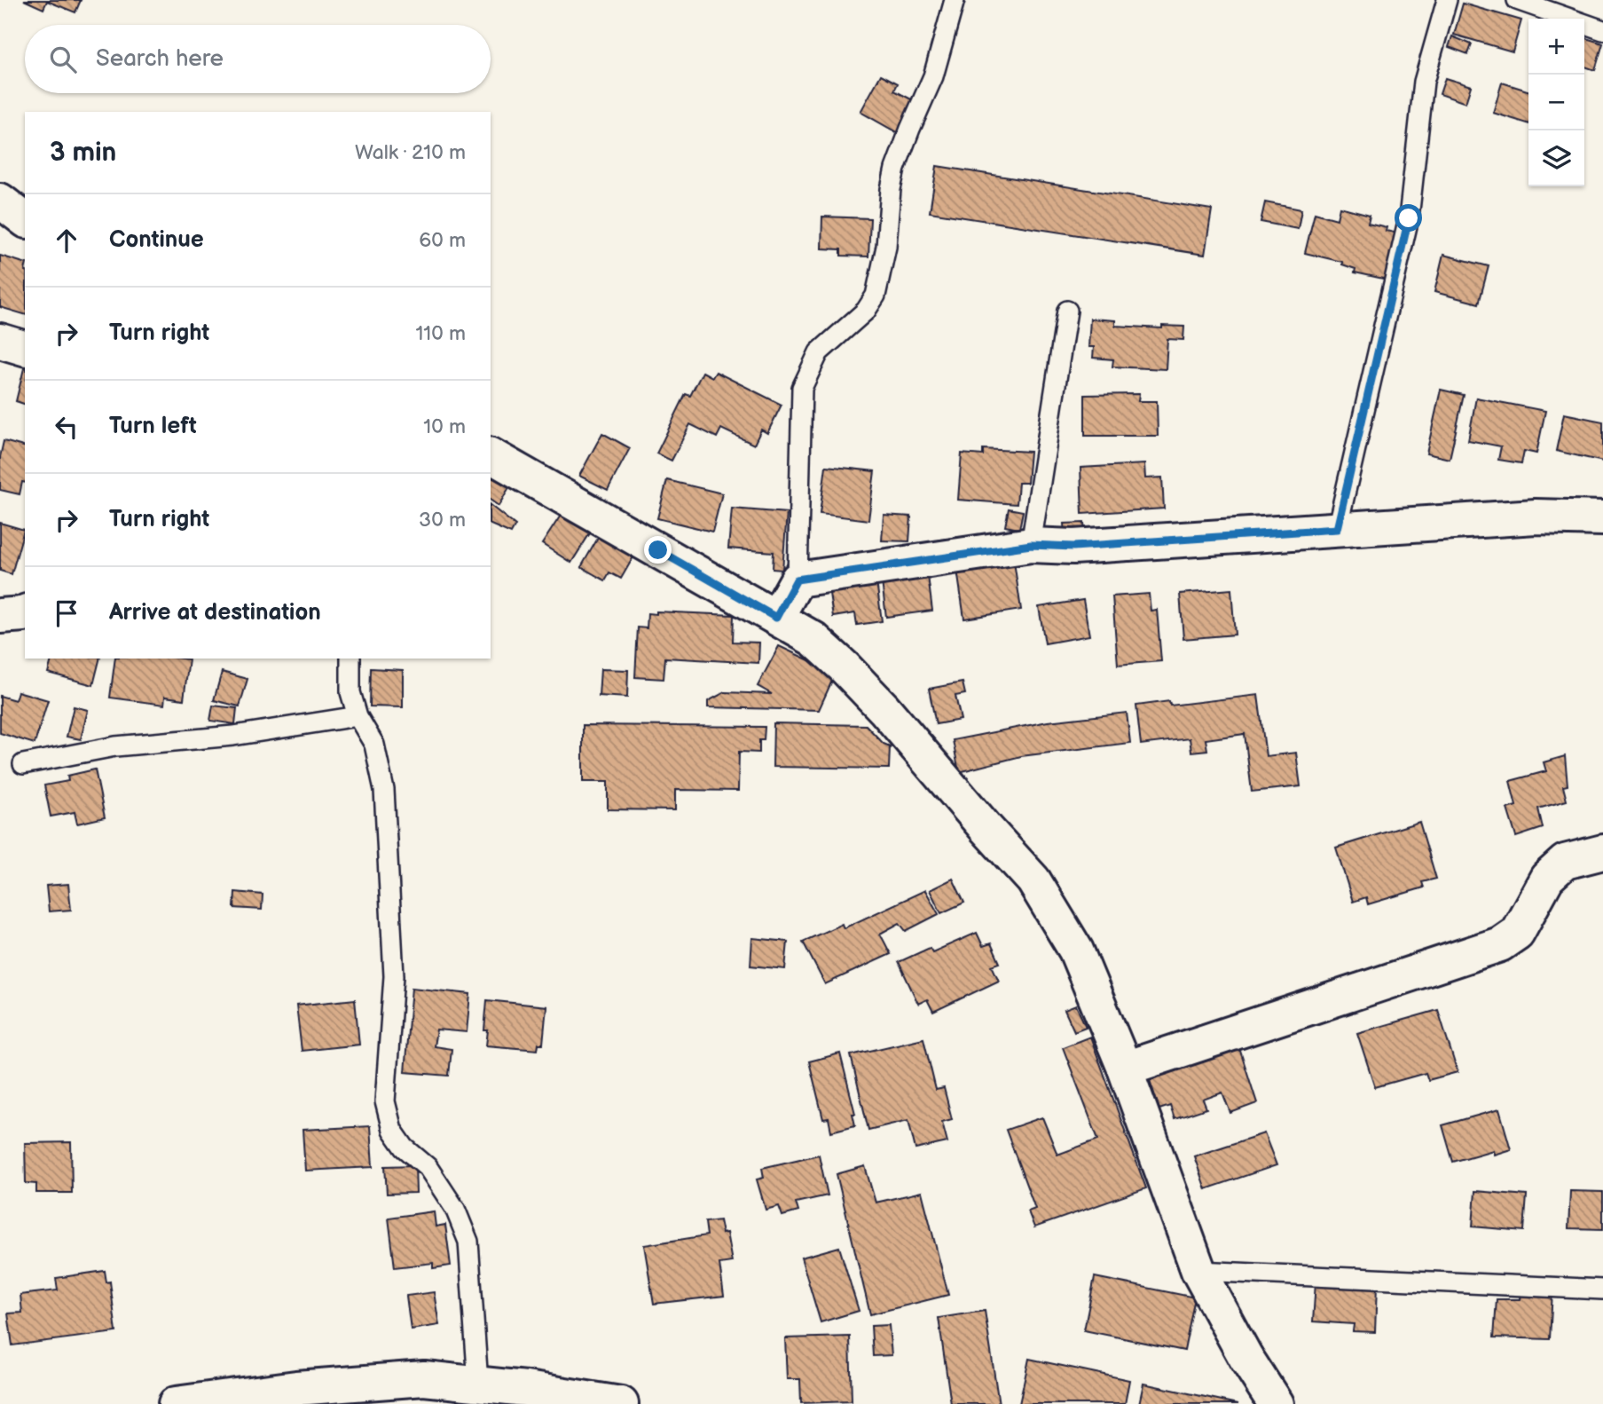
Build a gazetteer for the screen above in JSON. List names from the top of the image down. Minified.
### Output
{"page":{"map_buttons":["+","−"],"search":"Search here","heading":["3 min","Walk · 210 m"],"list":[["Continue","60 m"],["Turn right","110 m"],["Turn left","10 m"],["Turn right","30 m"],"Arrive at destination"]}}
